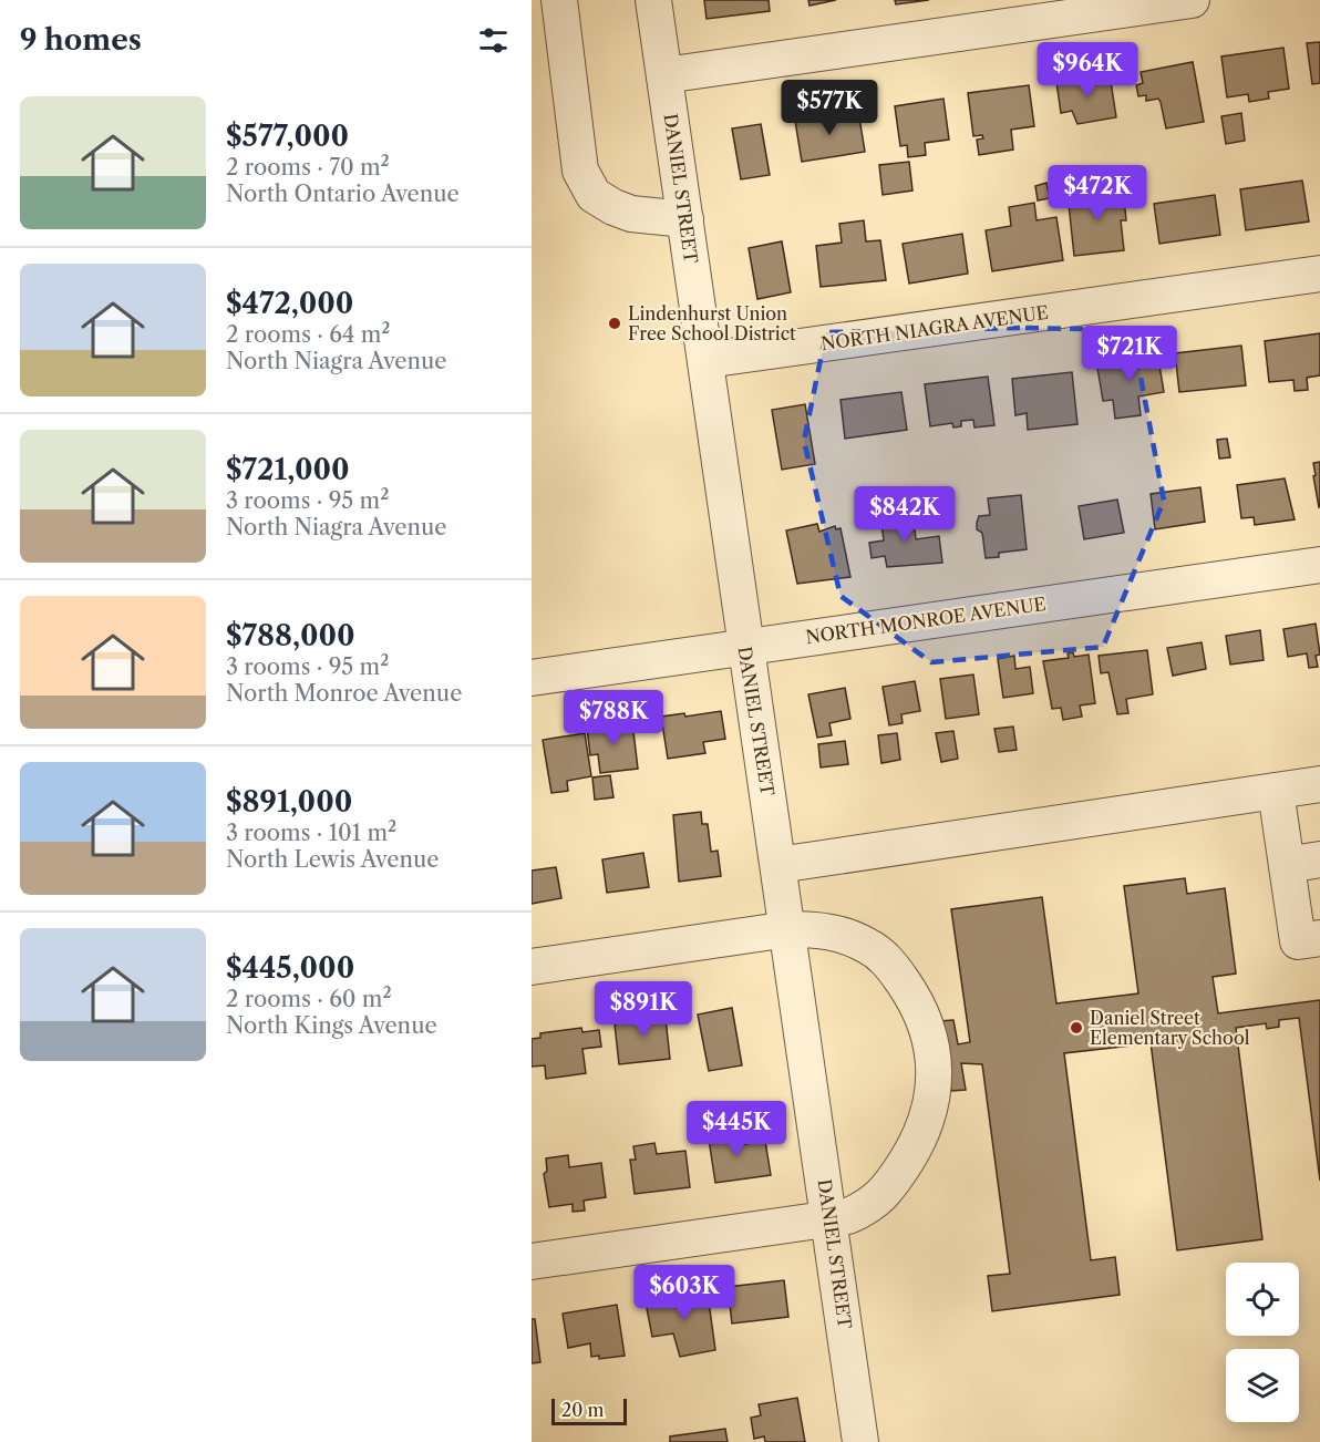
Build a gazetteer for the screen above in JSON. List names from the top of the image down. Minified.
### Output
{"streets":{"street":["DANIEL STREET","NORTH NIAGRA AVENUE","NORTH MONROE AVENUE"]},"crossings":[["DANIEL STREET","NORTH NIAGRA AVENUE"],["DANIEL STREET","NORTH MONROE AVENUE"]],"places":["Lindenhurst Union Free School District","Daniel Street Elementary School"],"scale_bar":"20 m","page":{"heading":"9 homes","price":["$964K","$577K","$472K","$721K","$842K","$788K","$891K","$445K","$603K"],"list":[{"name":"$577,000","note":"2 rooms · 70 m² · North Ontario Avenue"},{"name":"$472,000","note":"2 rooms · 64 m² · North Niagra Avenue"},{"name":"$721,000","note":"3 rooms · 95 m² · North Niagra Avenue"},{"name":"$788,000","note":"3 rooms · 95 m² · North Monroe Avenue"},{"name":"$891,000","note":"3 rooms · 101 m² · North Lewis Avenue"},{"name":"$445,000","note":"2 rooms · 60 m² · North Kings Avenue"}],"scale":"20 m"}}
